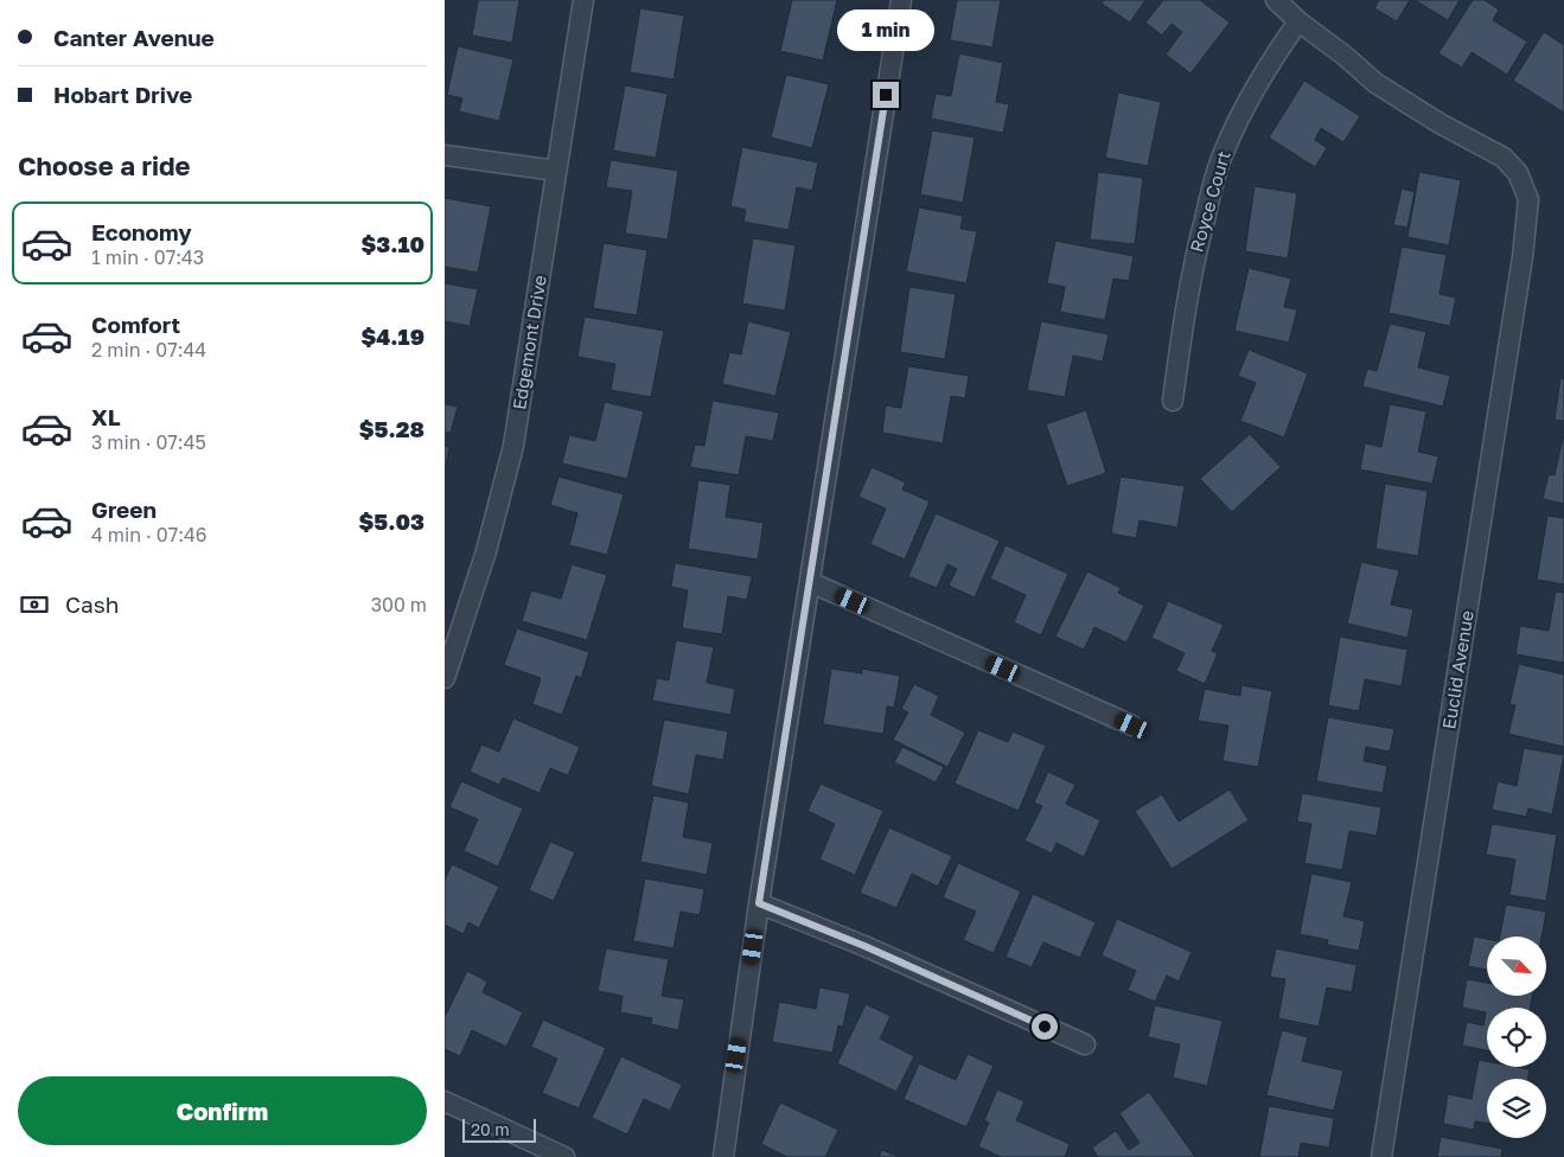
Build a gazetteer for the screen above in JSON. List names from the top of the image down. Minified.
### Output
{"streets":{"street":["Royce Court","Edgemont Drive","Euclid Avenue"]},"crossings":[["Royce Court","Euclid Avenue"]],"scale_bar":"20 m","north":"bottom right","page":{"banner":["Canter Avenue","Hobart Drive"],"bubble":"1 min","heading":"Choose a ride","list":[{"name":"Economy","note":"1 min · 07:43","value":"$3.10"},{"name":"Comfort","note":"2 min · 07:44","value":"$4.19"},{"name":"XL","note":"3 min · 07:45","value":"$5.28"},{"name":"Green","note":"4 min · 07:46","value":"$5.03"}],"pay":["Cash","300 m"],"buttons":"Confirm","scale":"20 m"}}
